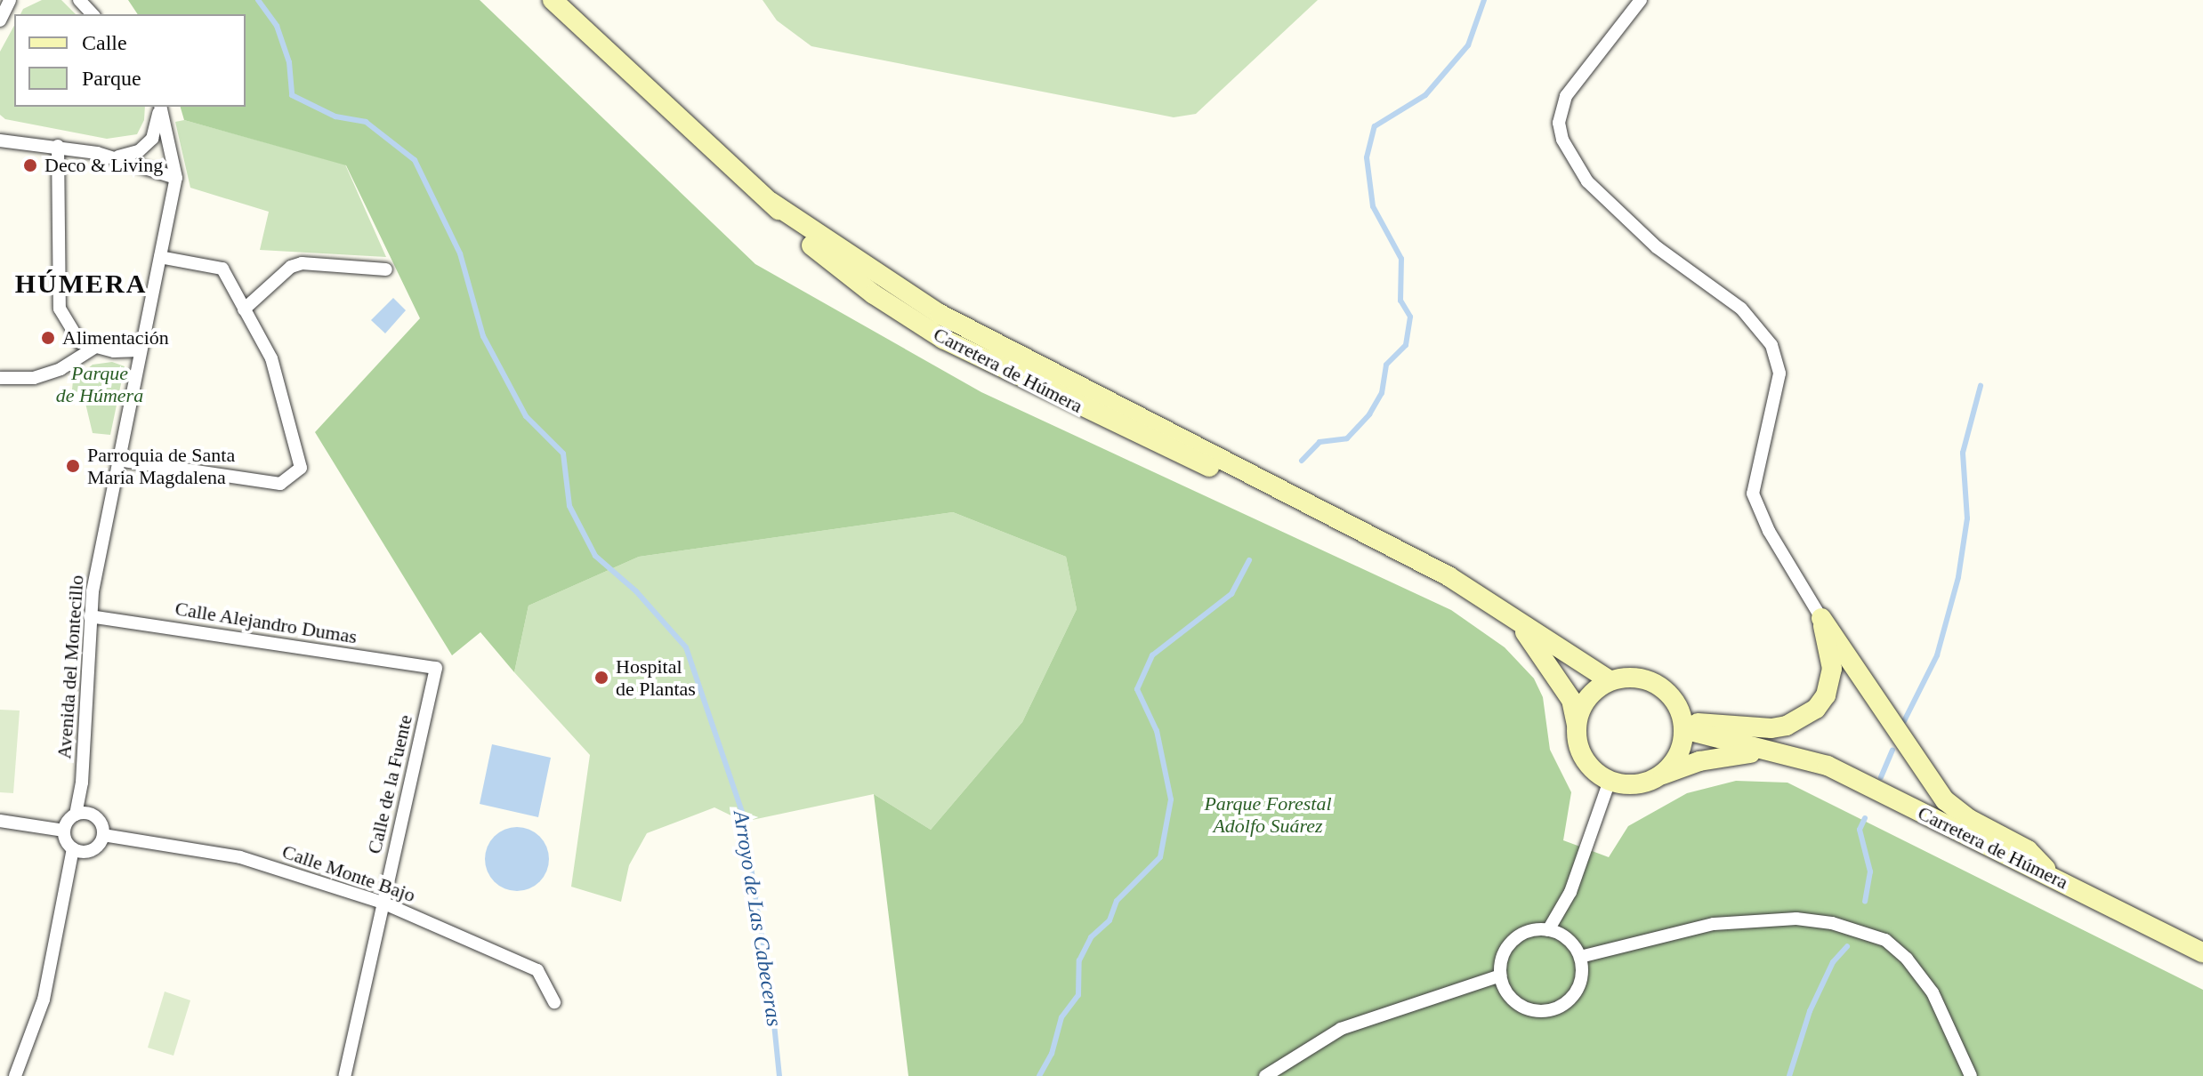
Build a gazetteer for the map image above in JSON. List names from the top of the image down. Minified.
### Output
{"streets":{"main road":["Carretera de Húmera"],"street":["Calle Alejandro Dumas","Avenida del Montecillo","Calle de la Fuente","Calle Monte Bajo"]},"crossings":[["Calle Alejandro Dumas","Avenida del Montecillo"],["Calle Alejandro Dumas","Calle de la Fuente"],["Avenida del Montecillo","Calle Monte Bajo"],["Calle de la Fuente","Calle Monte Bajo"]],"districts":["HÚMERA"],"water":["Arroyo de Las Cabeceras"],"parks":["Parque de Húmera","Parque Forestal Adolfo Suárez"],"places":["Deco & Living","Alimentación","Parroquia de Santa Maria Magdalena","Hospital de Plantas"],"legend":["Calle","Parque"]}
